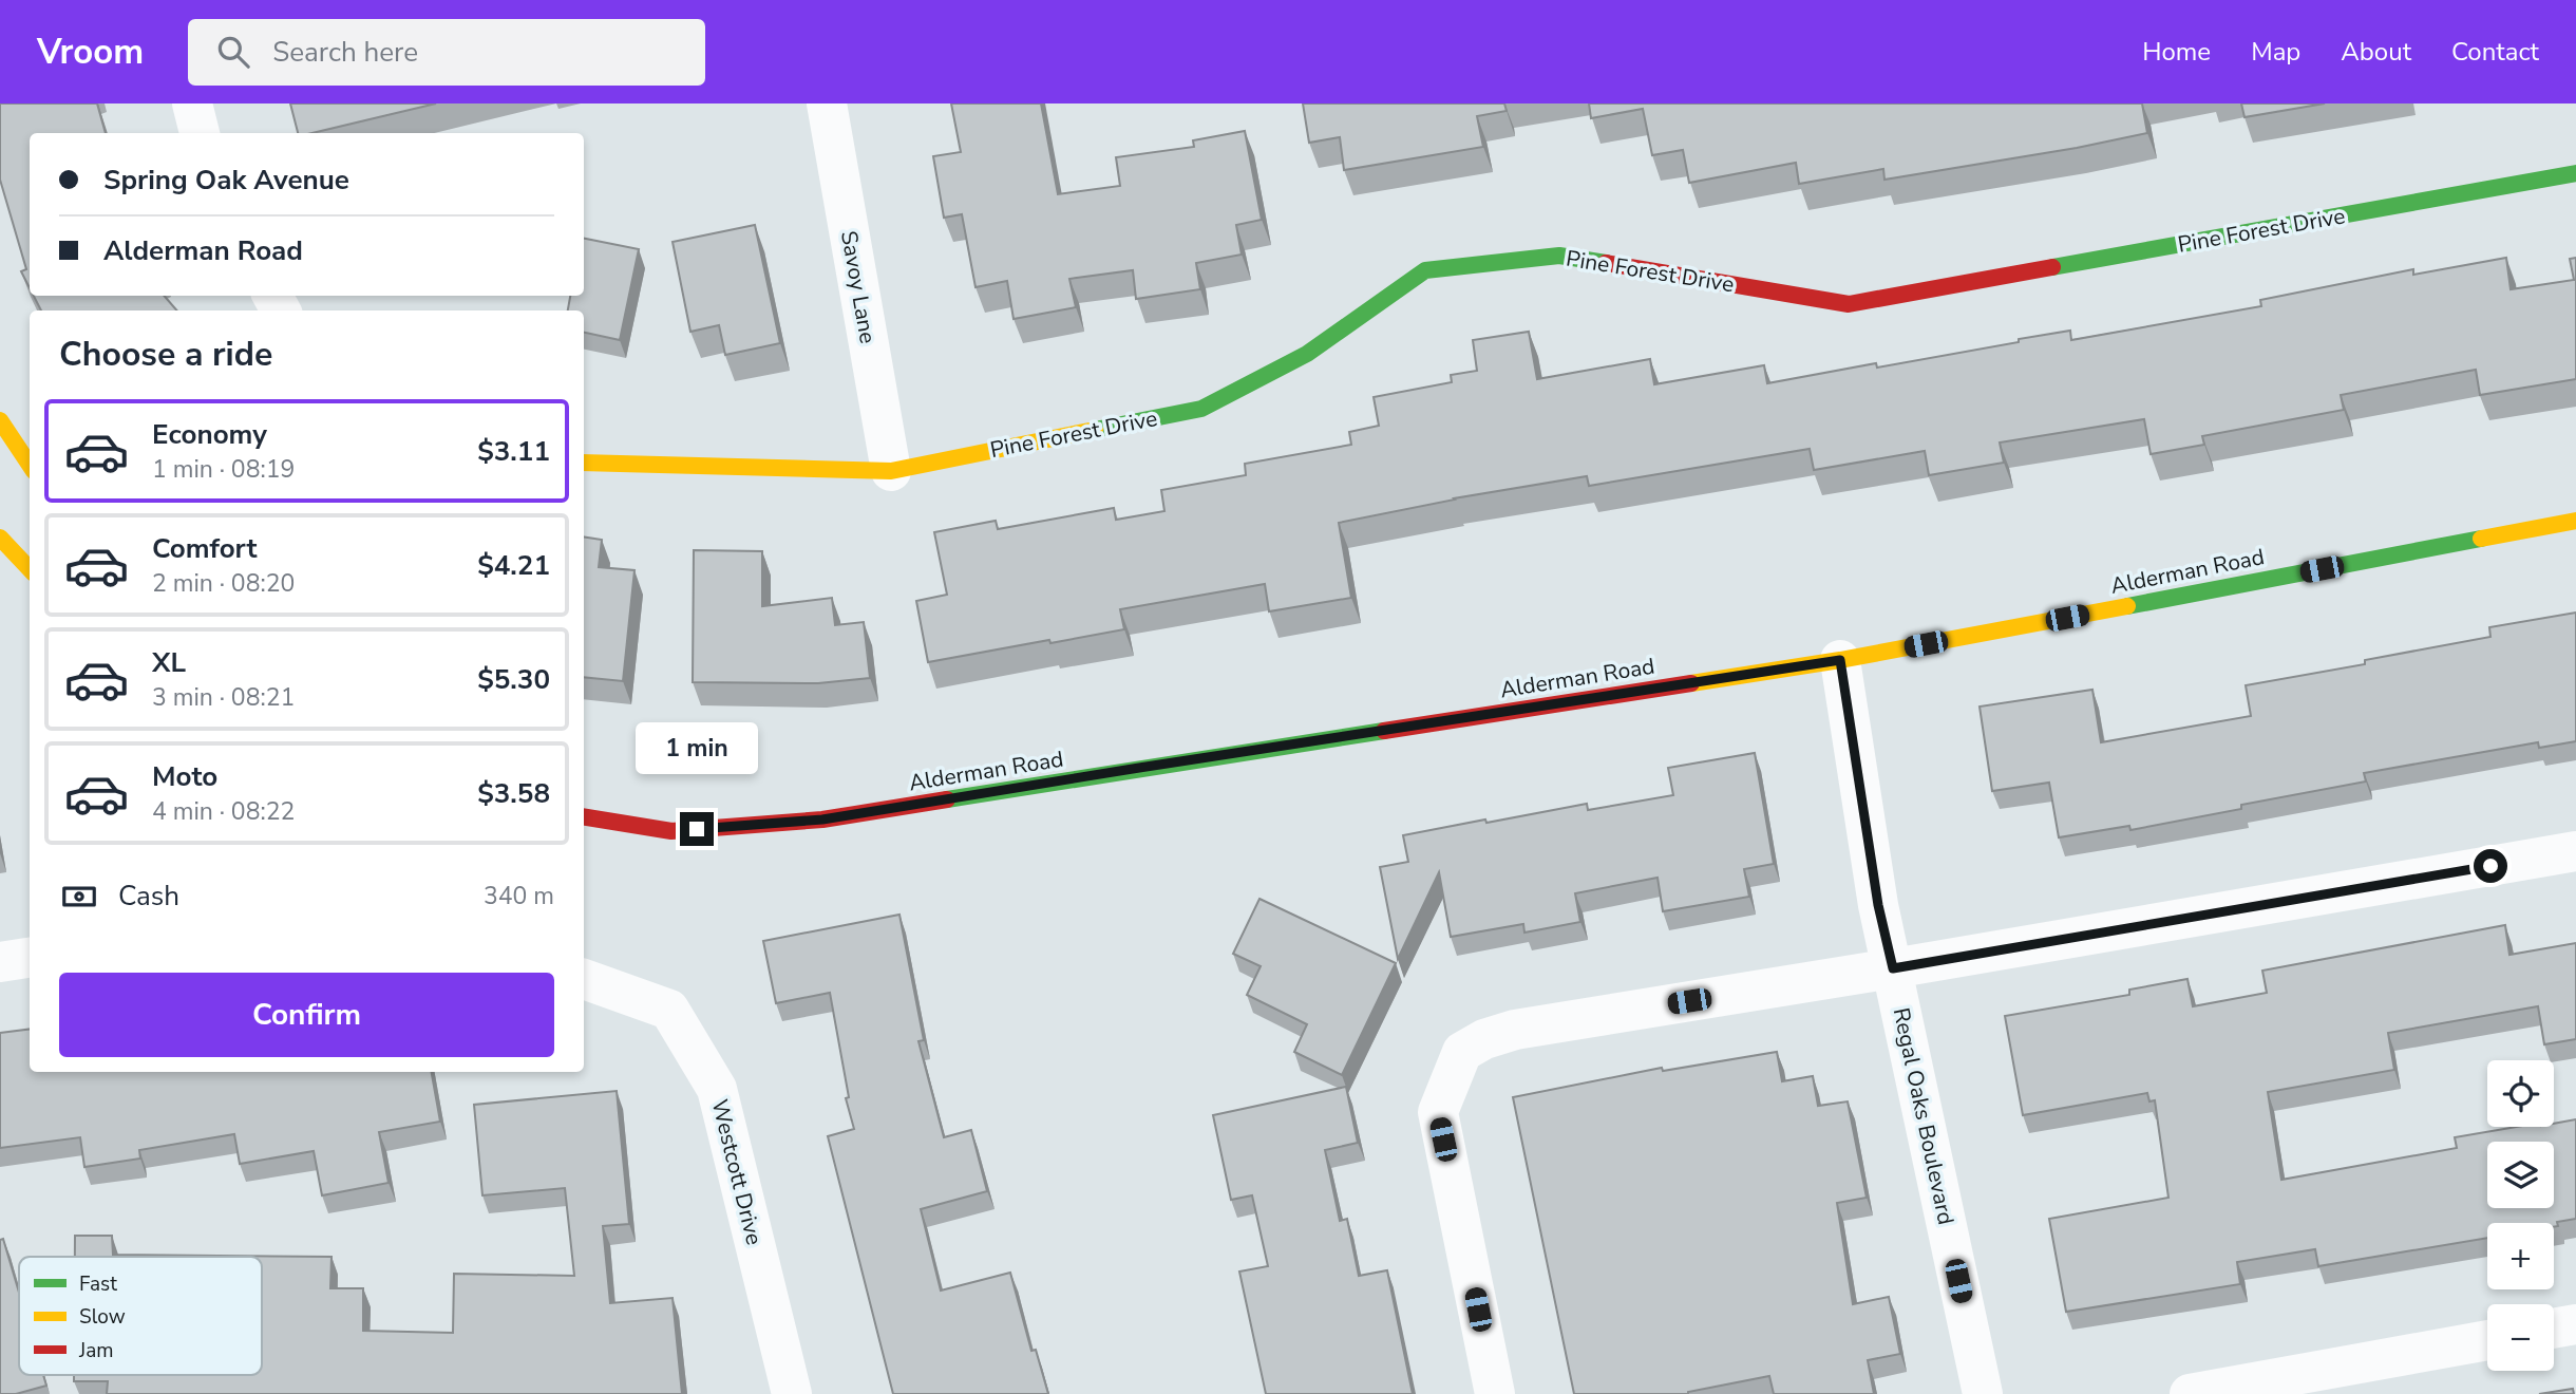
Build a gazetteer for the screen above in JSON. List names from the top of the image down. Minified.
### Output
{"streets":{"street":["Pine Forest Drive","Savoy Lane","Alderman Road","Regal Oaks Boulevard","Westcott Drive"]},"crossings":[["Pine Forest Drive","Savoy Lane"],["Alderman Road","Regal Oaks Boulevard"]],"legend":["Fast","Slow","Jam"],"page":{"header":"Vroom","search":"Search here","nav":["Home","Map","About","Contact"],"banner":["Spring Oak Avenue","Alderman Road"],"heading":"Choose a ride","list":[{"name":"Economy","note":"1 min · 08:19","value":"$3.11"},{"name":"Comfort","note":"2 min · 08:20","value":"$4.21"},{"name":"XL","note":"3 min · 08:21","value":"$5.30"},{"name":"Moto","note":"4 min · 08:22","value":"$3.58"}],"bubble":"1 min","pay":["Cash","340 m"],"buttons":"Confirm","map_buttons":["+","−"]}}
